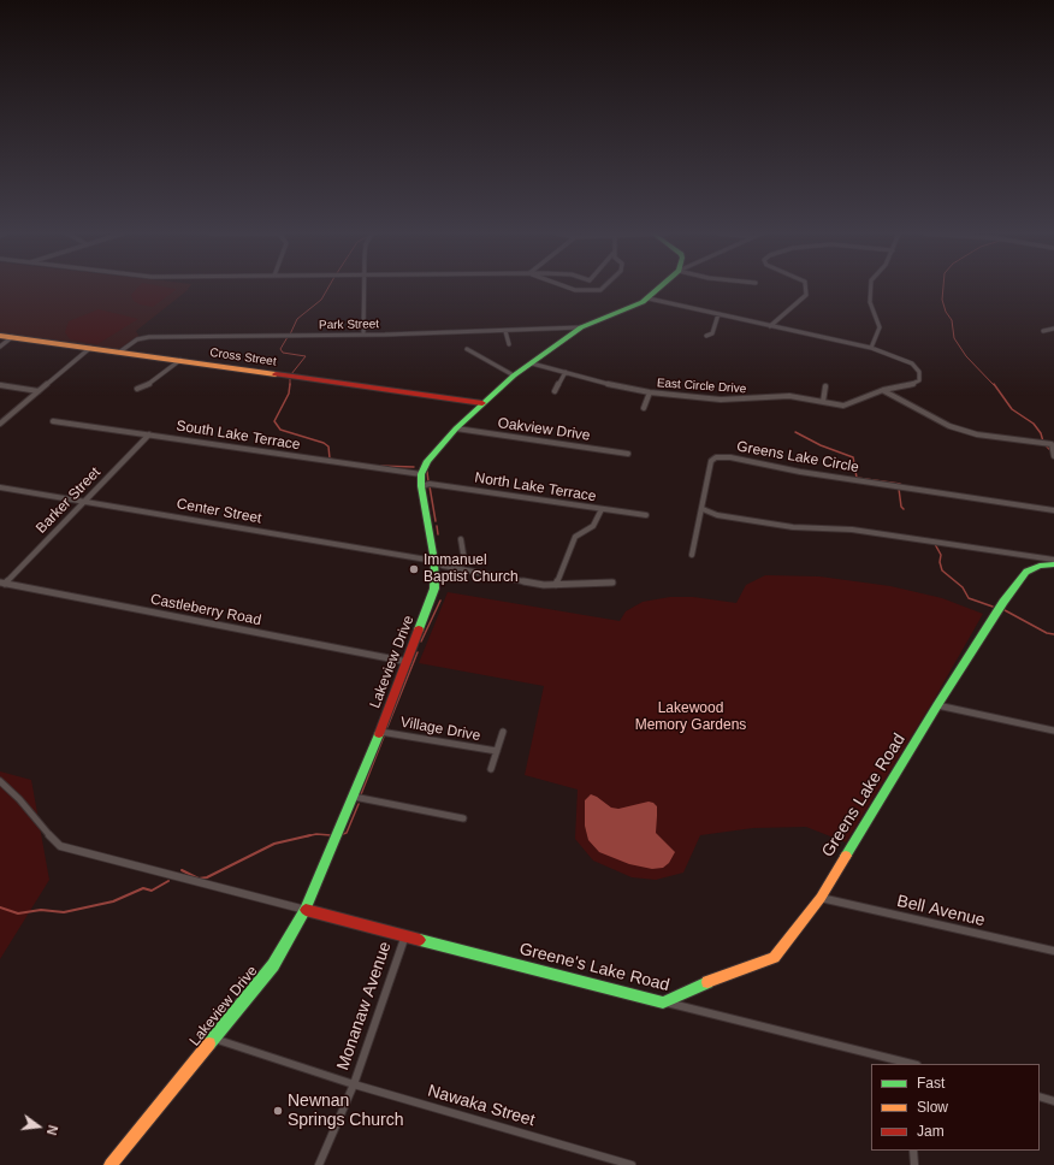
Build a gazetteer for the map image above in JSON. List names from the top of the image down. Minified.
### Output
{"streets":{"street":["Park Street","Cross Street","East Circle Drive","Oakview Drive","South Lake Terrace","Greens Lake Circle","North Lake Terrace","Barker Street","Center Street","Castleberry Road","Lakeview Drive","Village Drive","Greens Lake Road","Bell Avenue","Greene's Lake Road","Monanaw Avenue","Nawaka Street"]},"crossings":[["Park Street","Cross Street"],["Park Street","Lakeview Drive"],["Cross Street","Lakeview Drive"],["East Circle Drive","Lakeview Drive"],["Oakview Drive","Lakeview Drive"],["South Lake Terrace","Barker Street"],["South Lake Terrace","Lakeview Drive"],["North Lake Terrace","Lakeview Drive"],["Barker Street","Center Street"],["Barker Street","Castleberry Road"],["Center Street","Lakeview Drive"],["Castleberry Road","Lakeview Drive"],["Lakeview Drive","Village Drive"],["Lakeview Drive","Greene's Lake Road"],["Lakeview Drive","Nawaka Street"],["Greens Lake Road","Bell Avenue"],["Greens Lake Road","Greene's Lake Road"],["Greene's Lake Road","Monanaw Avenue"],["Monanaw Avenue","Nawaka Street"]],"parks":["Lakewood Memory Gardens"],"places":["Immanuel Baptist Church","Newnan Springs Church"],"legend":["Fast","Slow","Jam"],"north":"right"}
